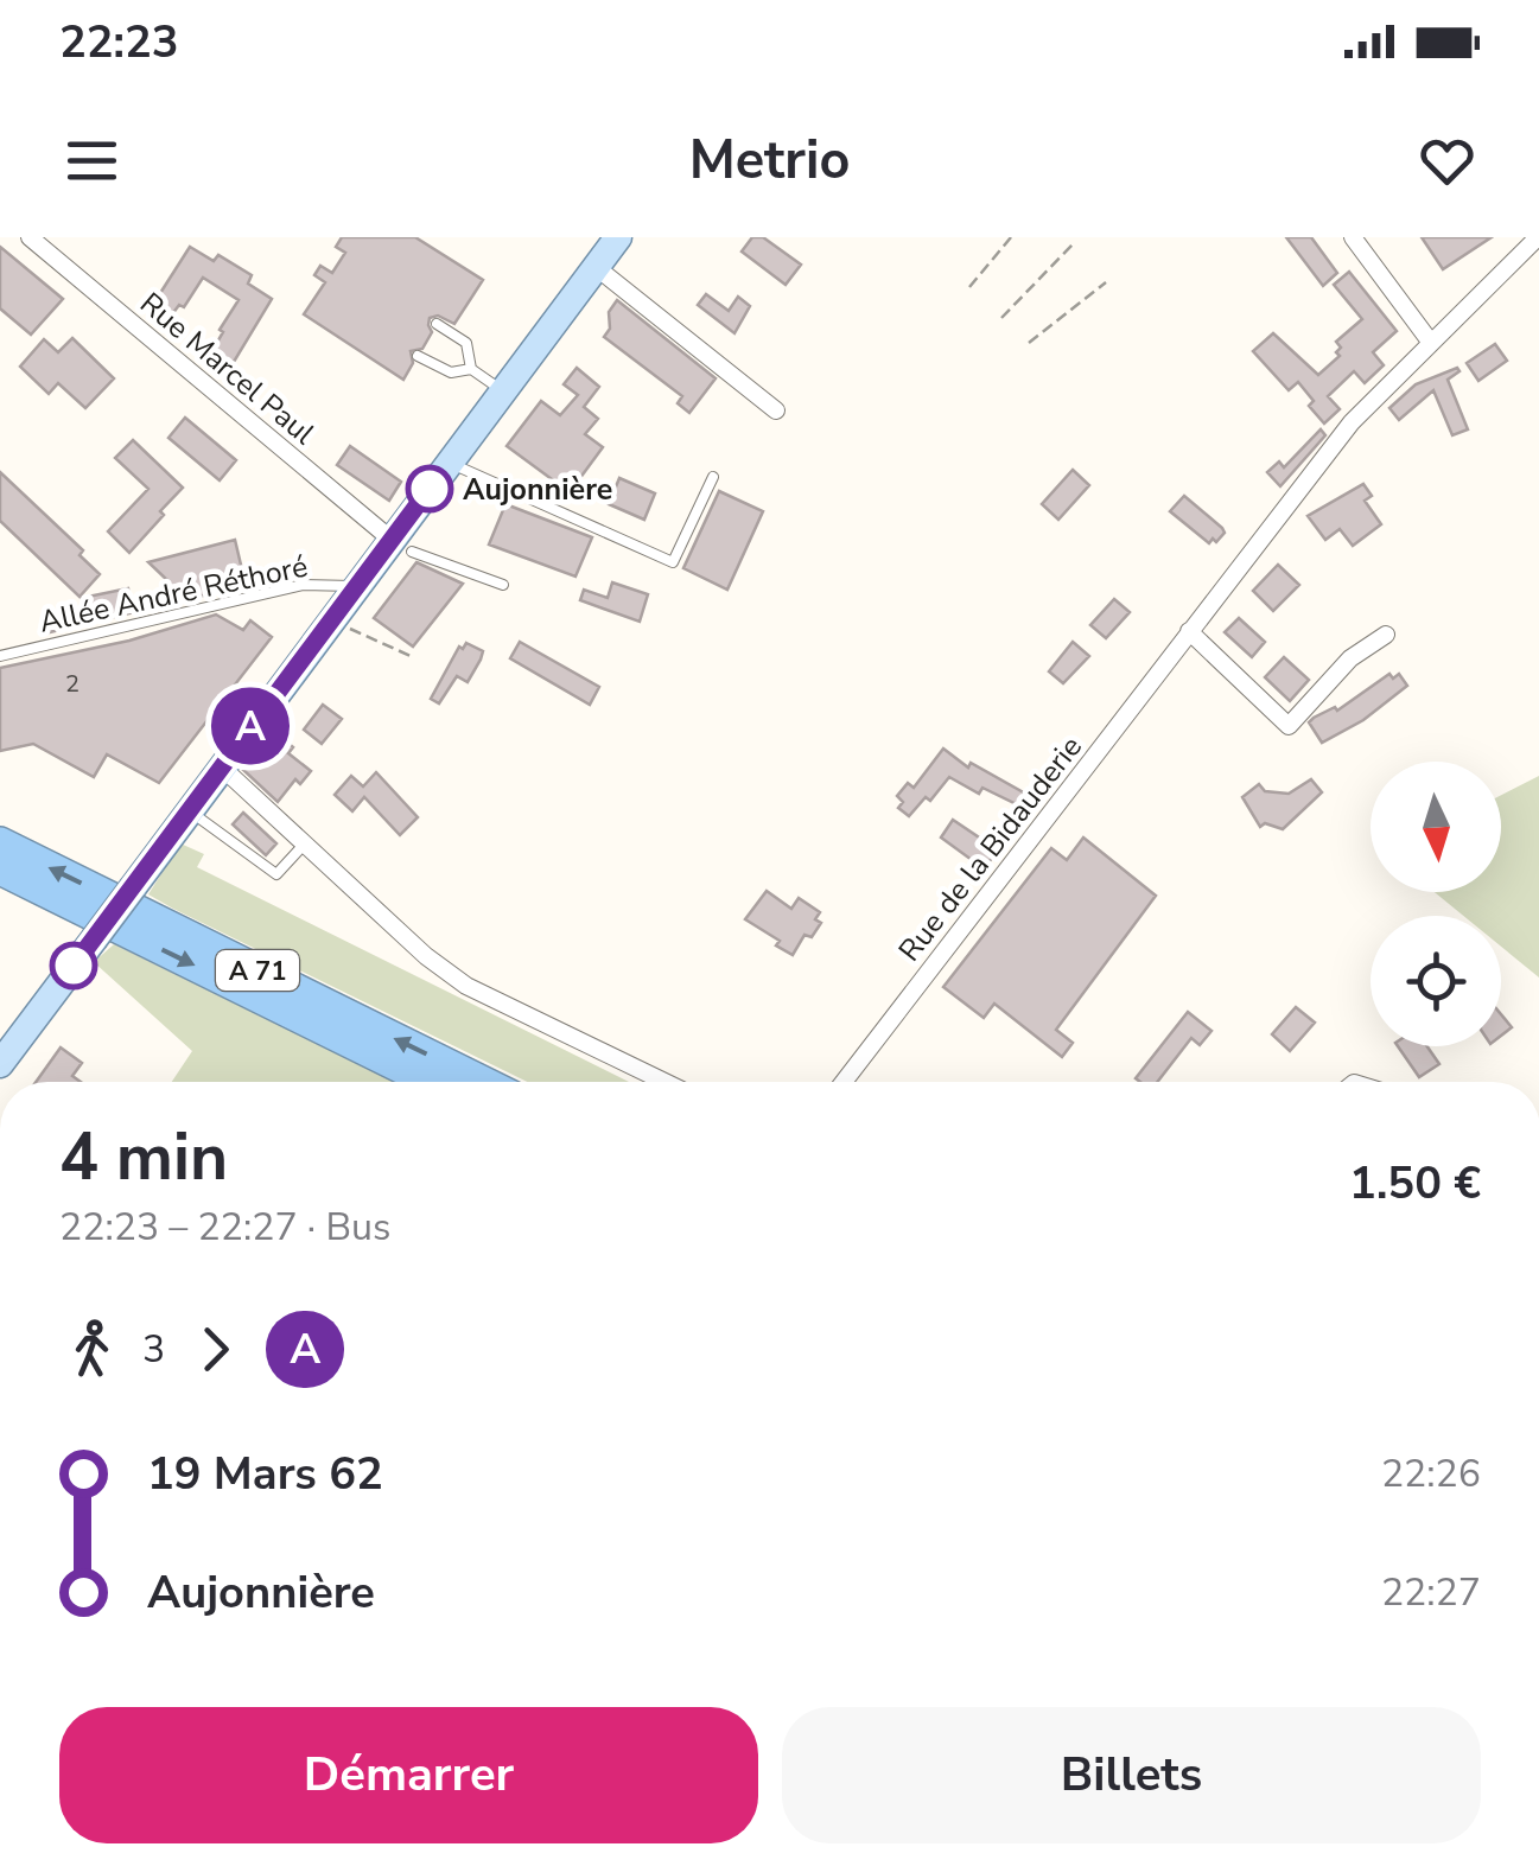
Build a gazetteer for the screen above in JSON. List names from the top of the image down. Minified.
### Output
{"streets":{"highway":["A 71"],"street":["Rue Marcel Paul","Rue de la Bidauderie"],"lane":["Allée André Réthoré"]},"places":["Aujonnière"],"lines":["bus line A"],"house_numbers":["2"],"north":"bottom","page":{"status":"22:23","header":"Metrio","on_map":"A","heading":["4 min","22:23 – 22:27 · Bus","1.50 €"],"legs":["3","A"],"list":[{"name":"19 Mars 62","value":"22:26"},{"name":"Aujonnière","value":"22:27"}],"buttons":["Démarrer","Billets"]}}
